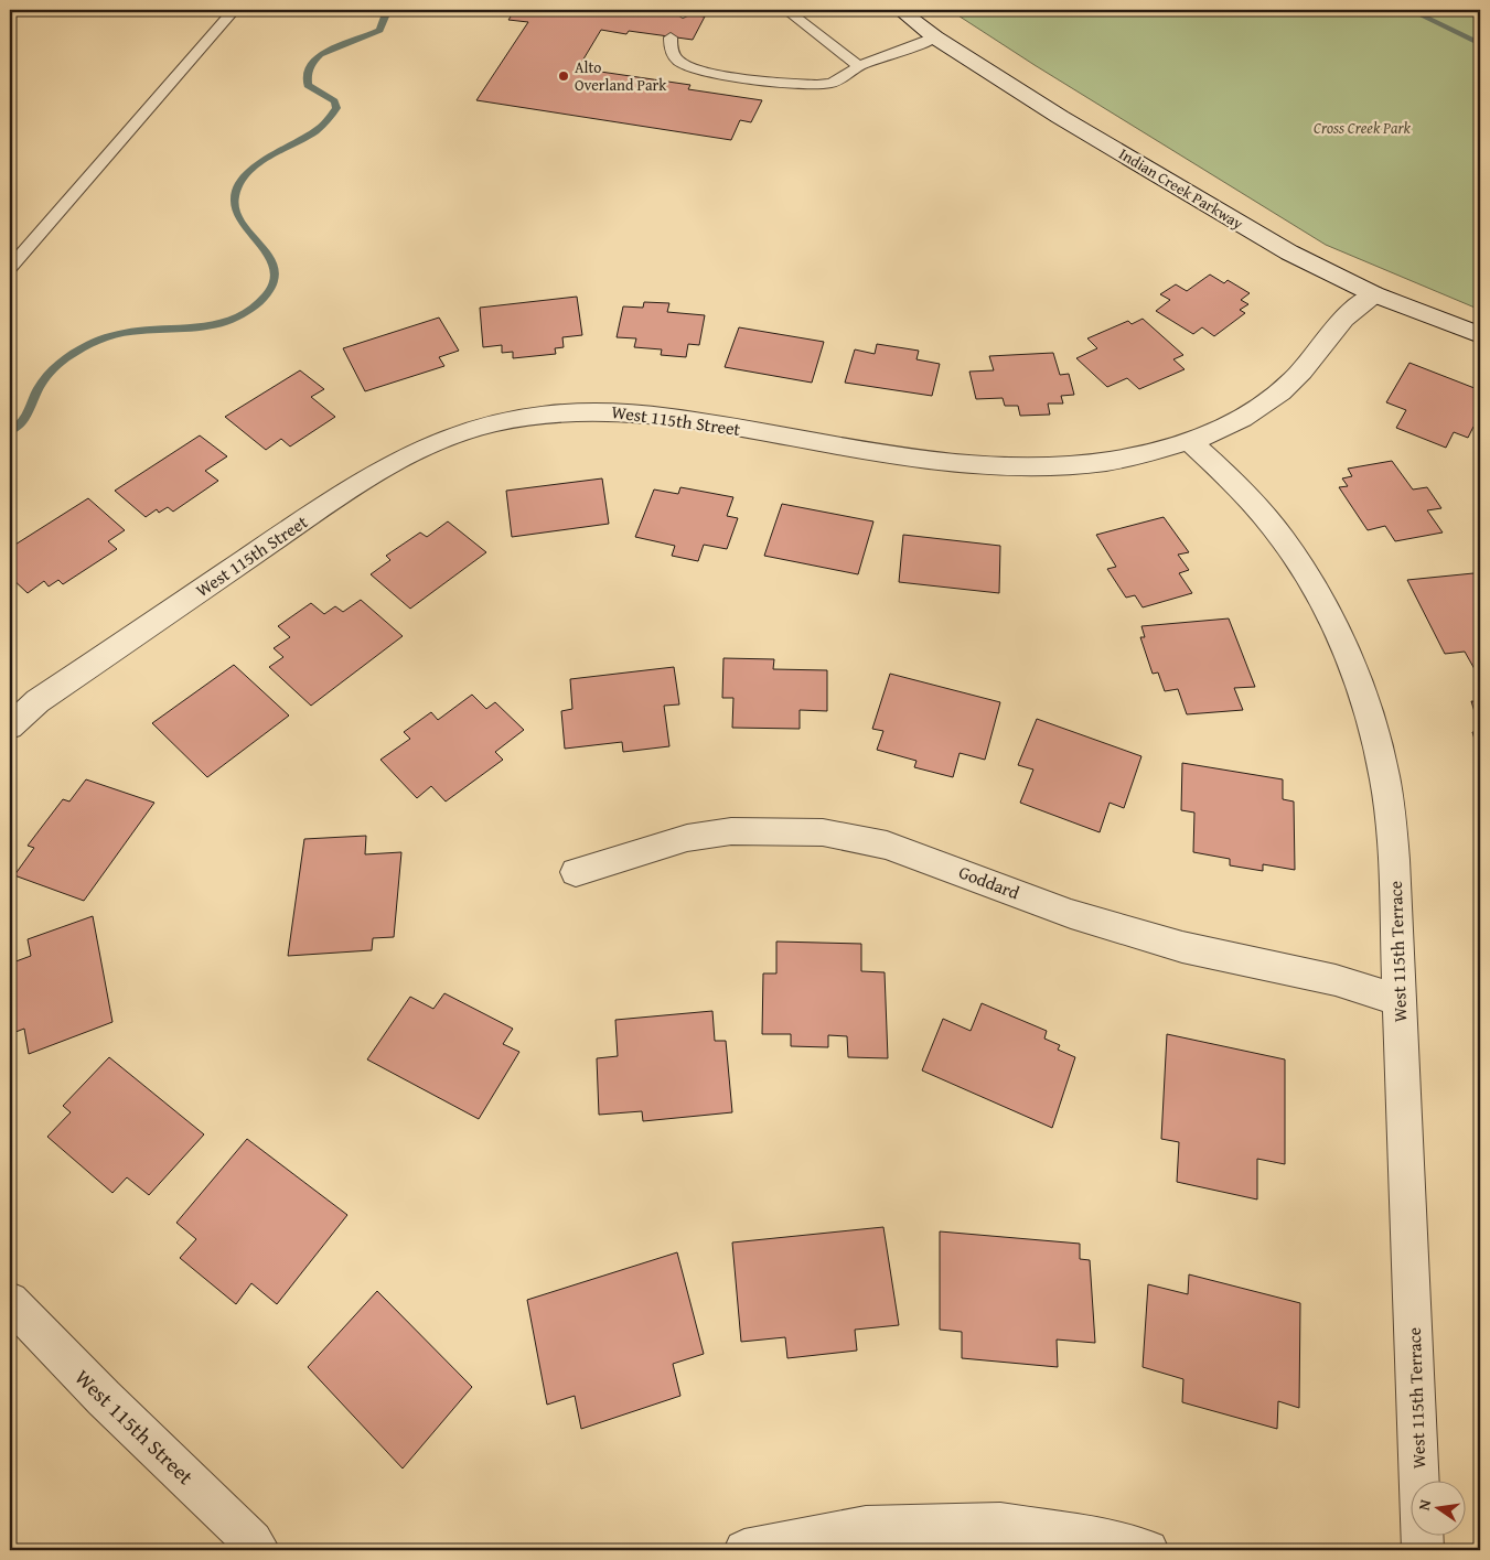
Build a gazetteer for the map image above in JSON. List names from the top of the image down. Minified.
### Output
{"streets":{"street":["Indian Creek Parkway","West 115th Street","Goddard","West 115th Terrace"]},"crossings":[["Indian Creek Parkway","West 115th Street"],["West 115th Street","West 115th Terrace"],["Goddard","West 115th Terrace"]],"parks":["Cross Creek Park"],"places":["Alto Overland Park"],"north":"left"}
